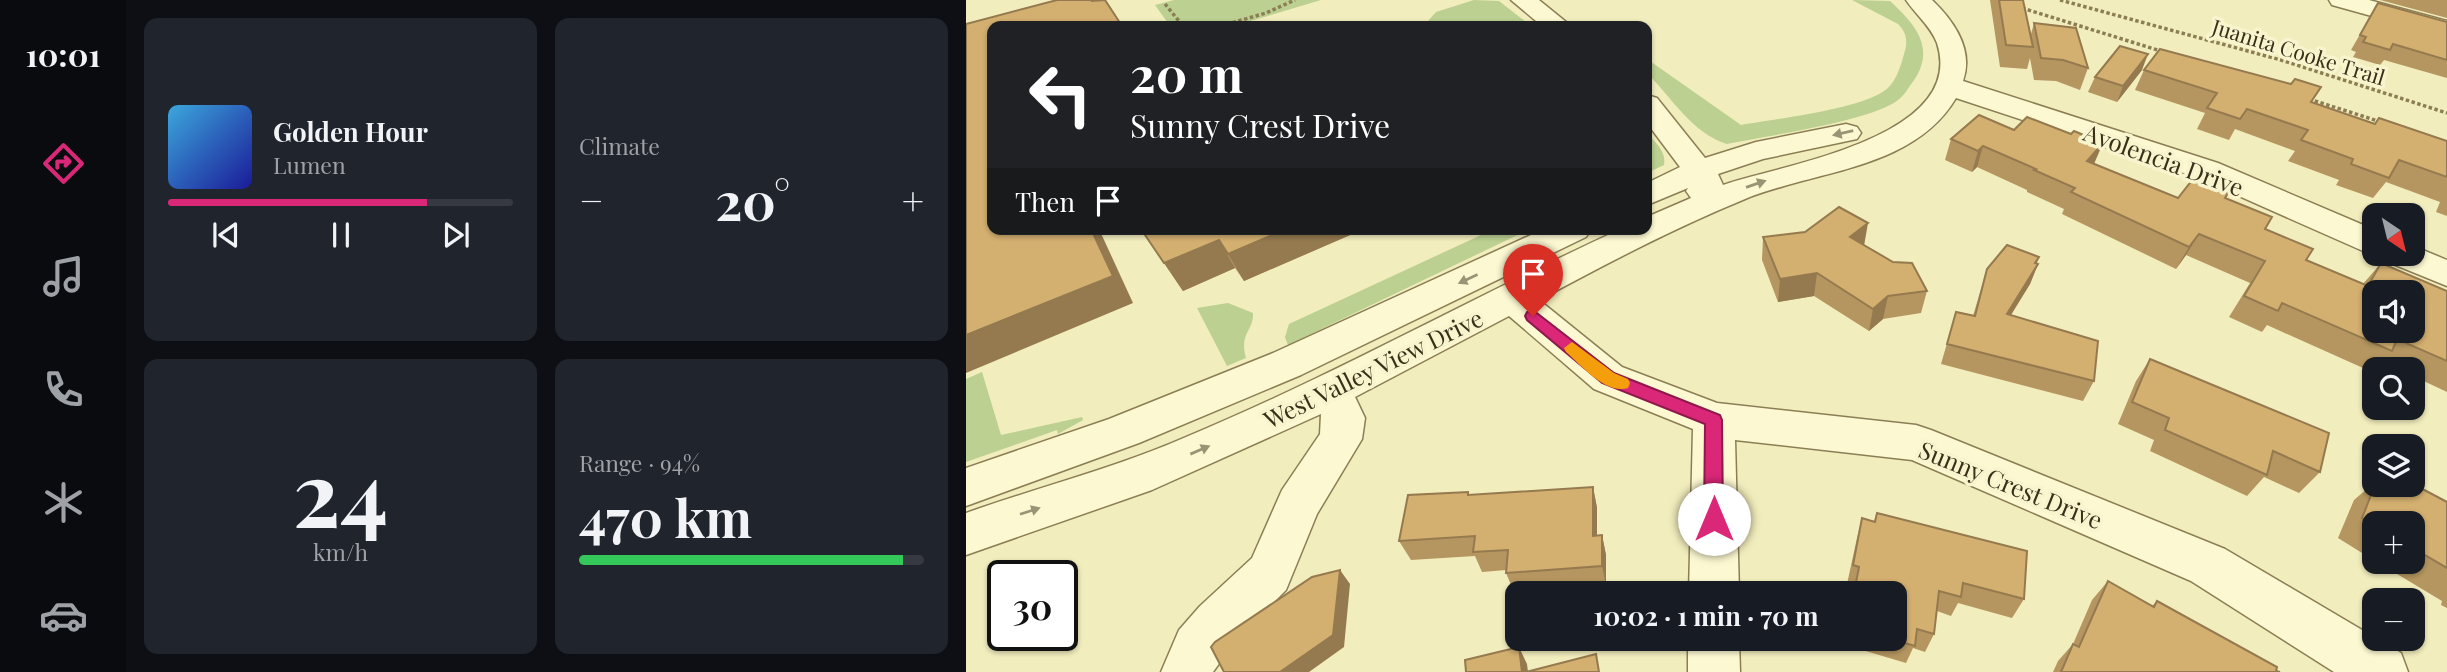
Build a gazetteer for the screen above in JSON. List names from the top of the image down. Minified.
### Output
{"streets":{"street":["Avolencia Drive","West Valley View Drive","Sunny Crest Drive"],"path":["Juanita Cooke Trail"]},"crossings":[["Avolencia Drive","West Valley View Drive"],["West Valley View Drive","Sunny Crest Drive"]],"north":"bottom right","page":{"tabs":"10:01","tile":["Climate",["24","km/h"],["Range · 94%","470 km"]],"turn":["20 m","Sunny Crest Drive"],"song":["Golden Hour","Lumen"],"then":"Then","heat":["−","20°","+"],"map_buttons":["+","−"],"limit":"30","trip":"10:02 · 1 min · 70 m"}}
